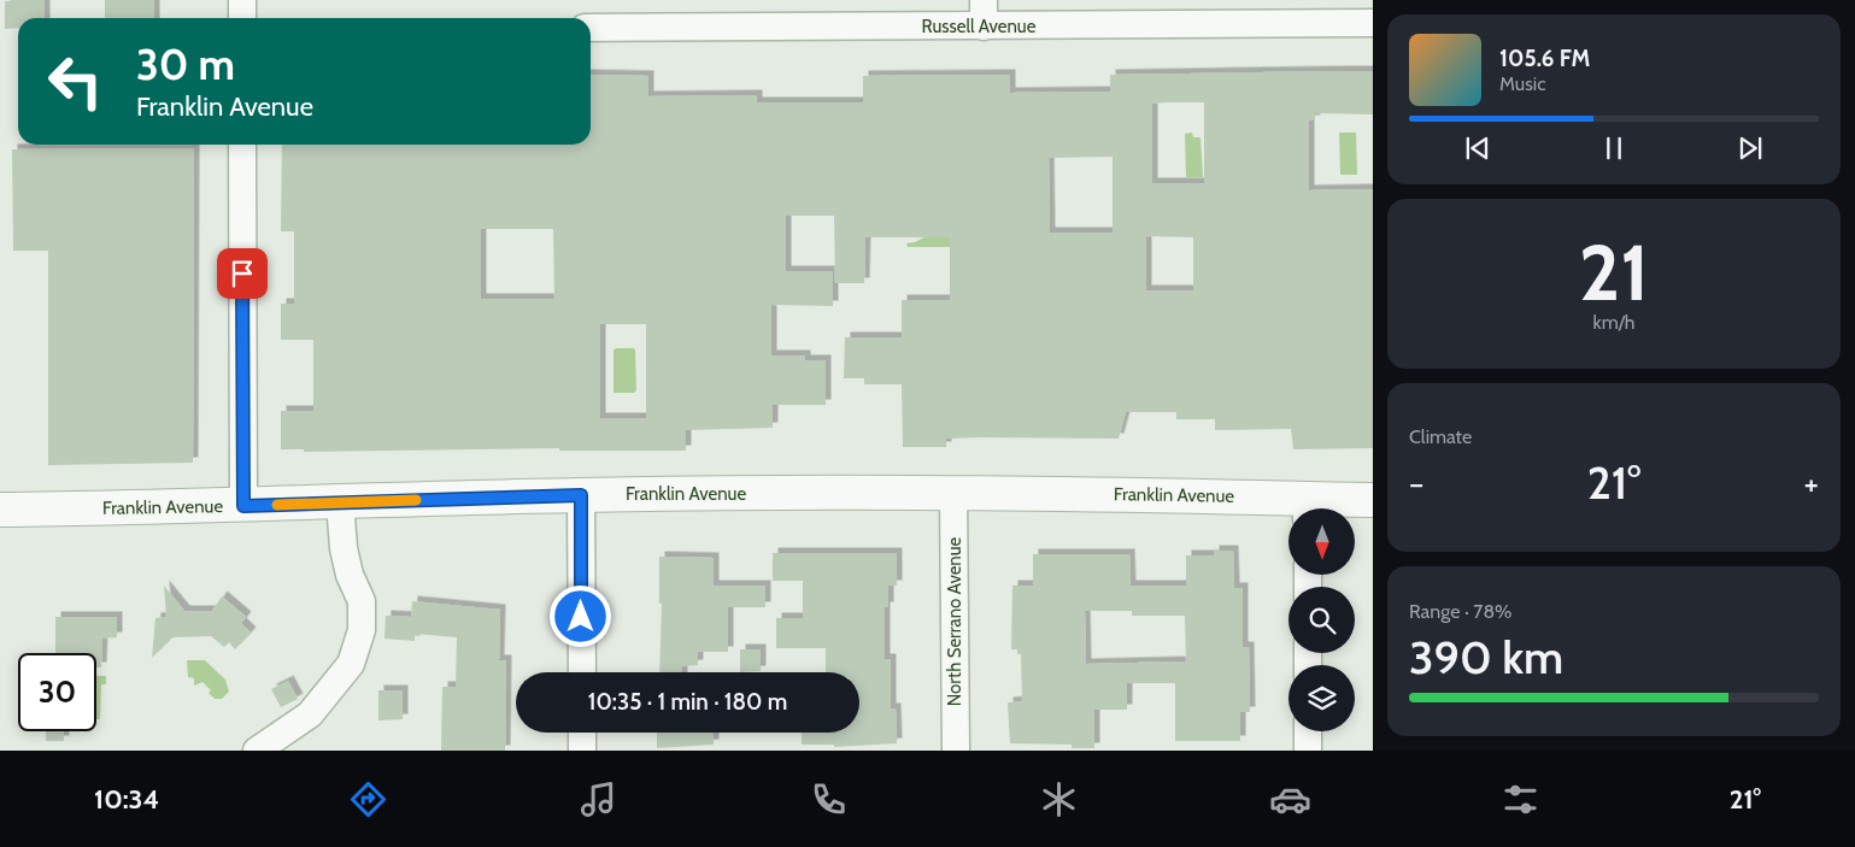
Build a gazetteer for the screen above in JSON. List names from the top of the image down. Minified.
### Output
{"streets":{"street":["Russell Avenue","Franklin Avenue","North Serrano Avenue"]},"crossings":[["Franklin Avenue","North Serrano Avenue"]],"north":"bottom","page":{"turn":["30 m","Franklin Avenue"],"song":["105.6 FM","Music"],"tile":[["21","km/h"],"Climate",["Range · 78%","390 km"]],"heat":["−","21°","+"],"limit":"30","trip":"10:35 · 1 min · 180 m","tabs":["10:34","21°"]}}
